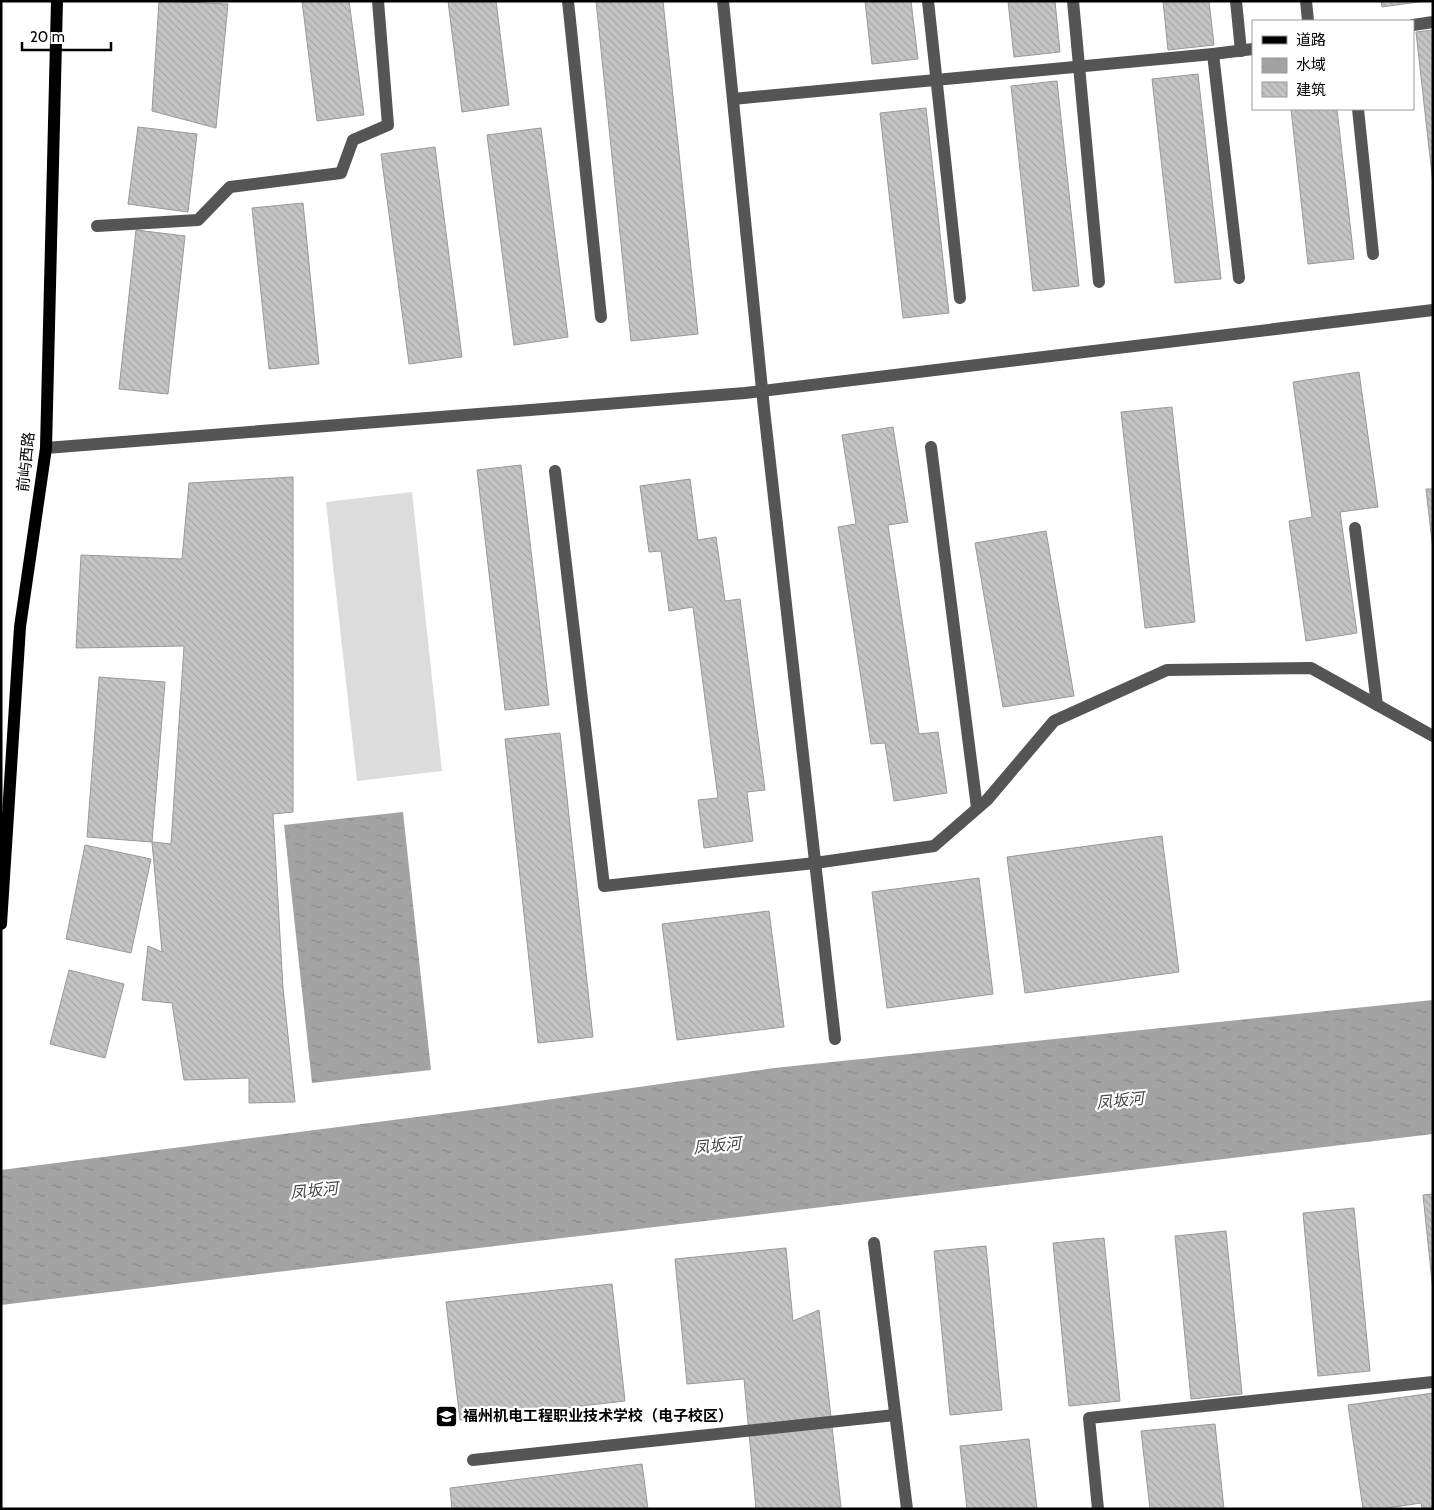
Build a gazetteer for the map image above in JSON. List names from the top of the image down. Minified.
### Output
{"streets":{"main road":["前屿西路"]},"water":["凤坂河"],"places":{"school or university":["福州机电工程职业技术学校（电子校区）"]},"legend":["道路","水域","建筑"],"scale_bar":"20 m"}
